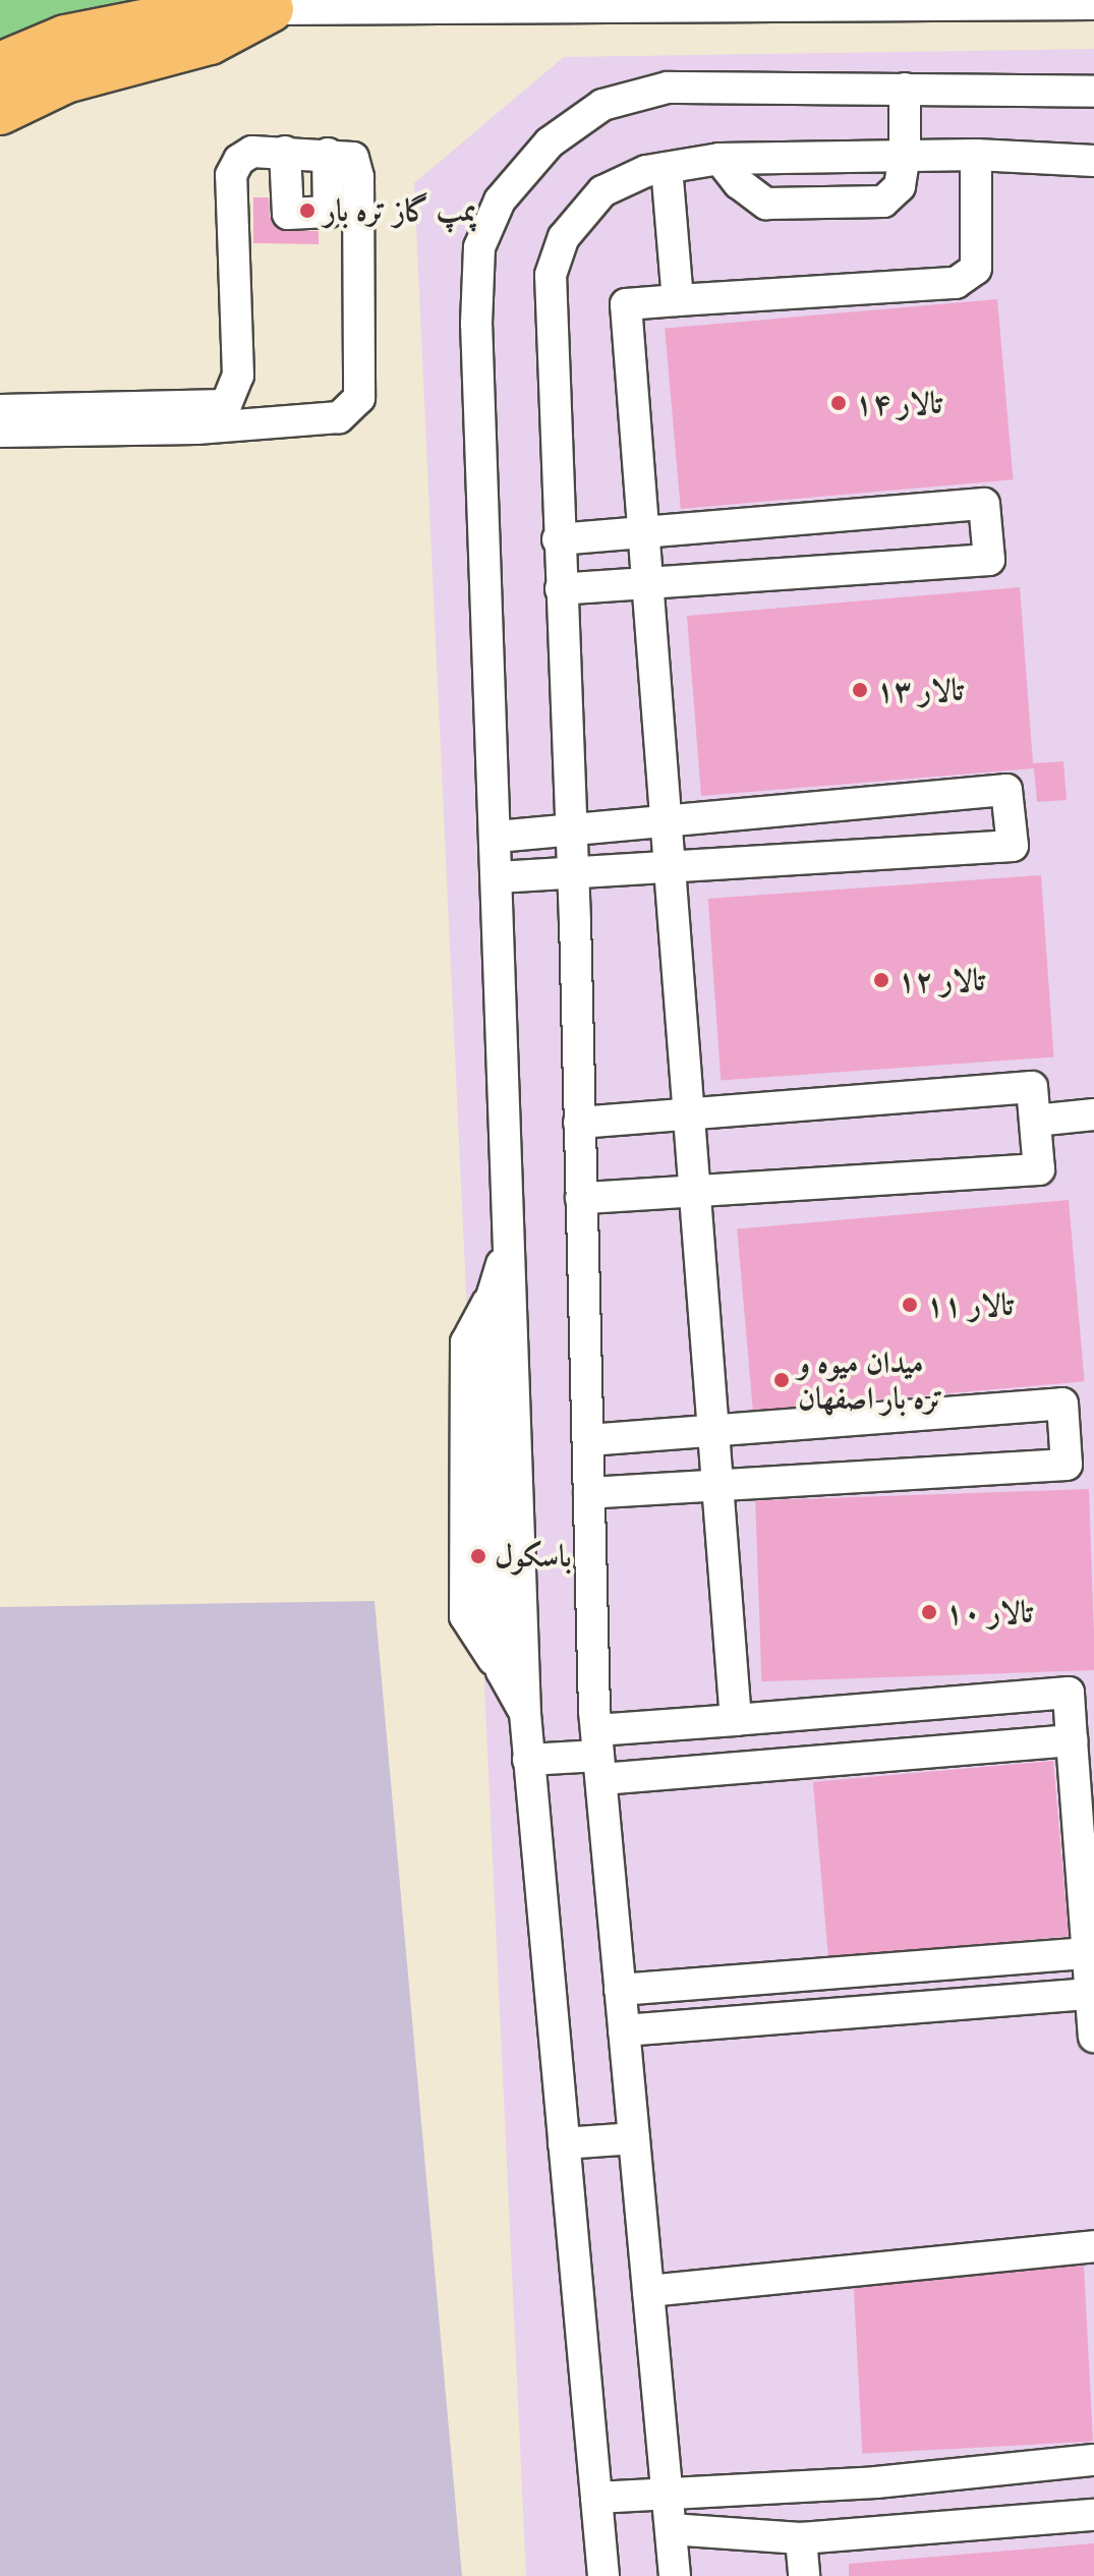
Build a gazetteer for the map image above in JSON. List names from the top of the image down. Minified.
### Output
{"places":["پمپ گاز تره بار","تالار ۱۴","تالار ۱۳","تالار ۱۲","تالار ۱۱","میدان میوه و تره بار اصفهان","باسكول","تالار ۱۰"]}
